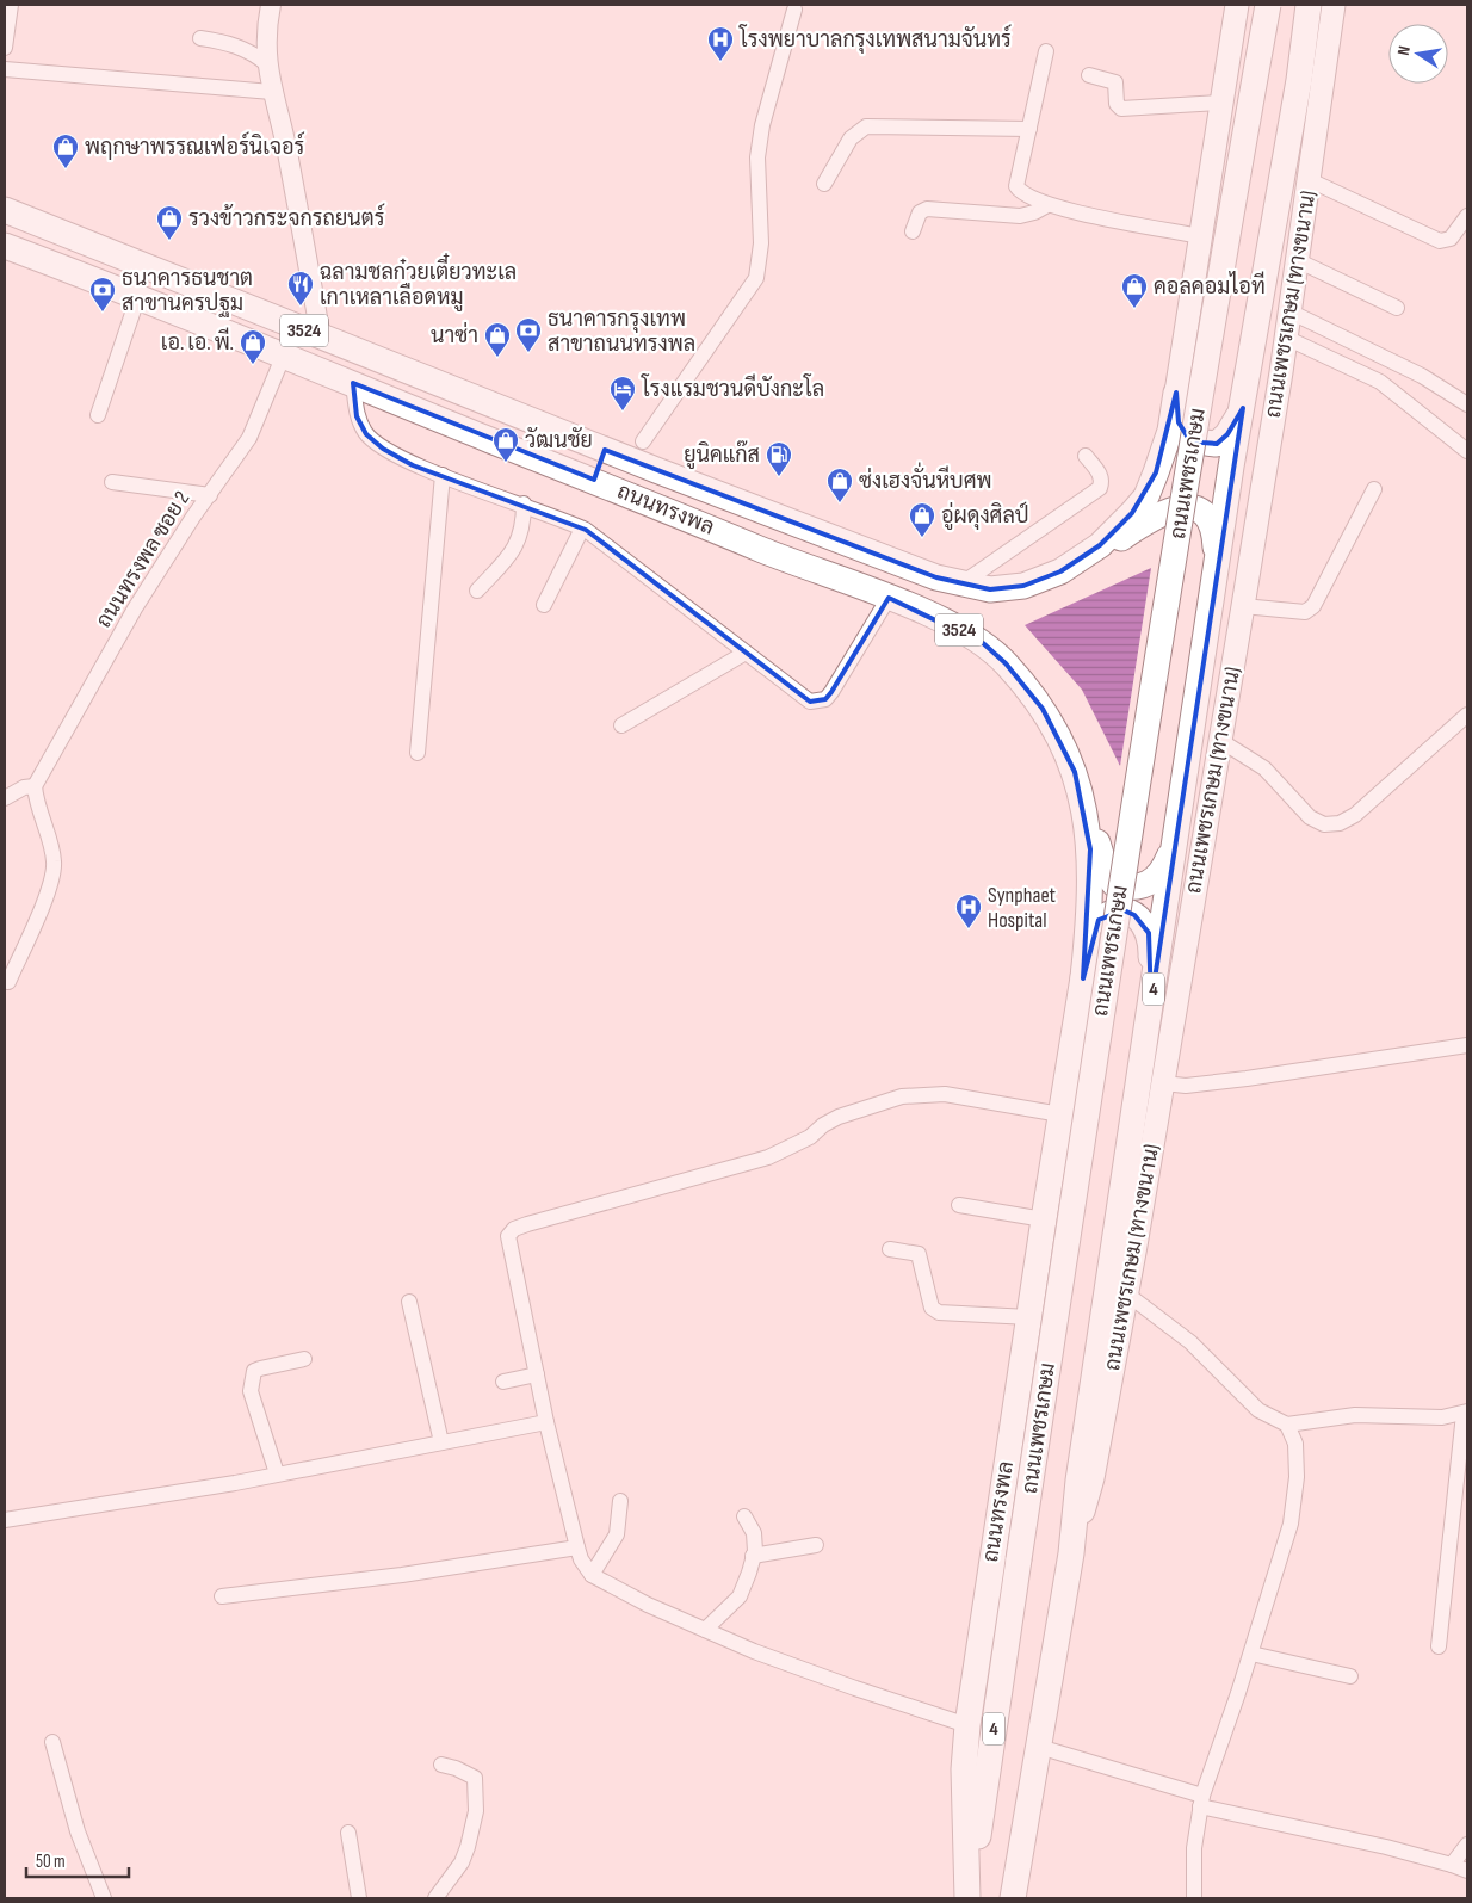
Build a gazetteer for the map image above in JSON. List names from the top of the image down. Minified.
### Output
{"streets":{"highway":["3524","ถนนเพชรเกษม","ถนนทรงพล","4"],"main road":["ถนนเพชรเกษม (ทางขนาน)"],"street":["ถนนทรงพล ซอย 2"]},"crossings":[["ถนนเพชรเกษม (ทางขนาน)","ถนนเพชรเกษม"],["ถนนเพชรเกษม","ถนนทรงพล"],["ถนนทรงพล","ถนนทรงพล ซอย 2"]],"places":{"hospital":["โรงพยาบาลกรุงเทพสนามจันทร์","Synphaet Hospital"],"shop":["พฤกษาพรรณเฟอร์นิเจอร์","รวงข้าวกระจกรถยนตร์","คอลคอมไอที","นาซ่า","เอ. เอ. พี.","วัฒนชัย","ซ่งเฮงจั่นหีบศพ","อู่ผดุงศิลป์"],"restaurant":["ฉลามชลก๋วยเตี๋ยวทะเล เกาเหลาเลือดหมู"],"bank":["ธนาคารธนชาต สาขานครปฐม","ธนาคารกรุงเทพ สาขาถนนทรงพล"],"hotel":["โรงแรมชวนดีบังกะโล"],"fuel station":["ยูนิคแก๊ส"]},"scale_bar":"50 m","north":"left"}
